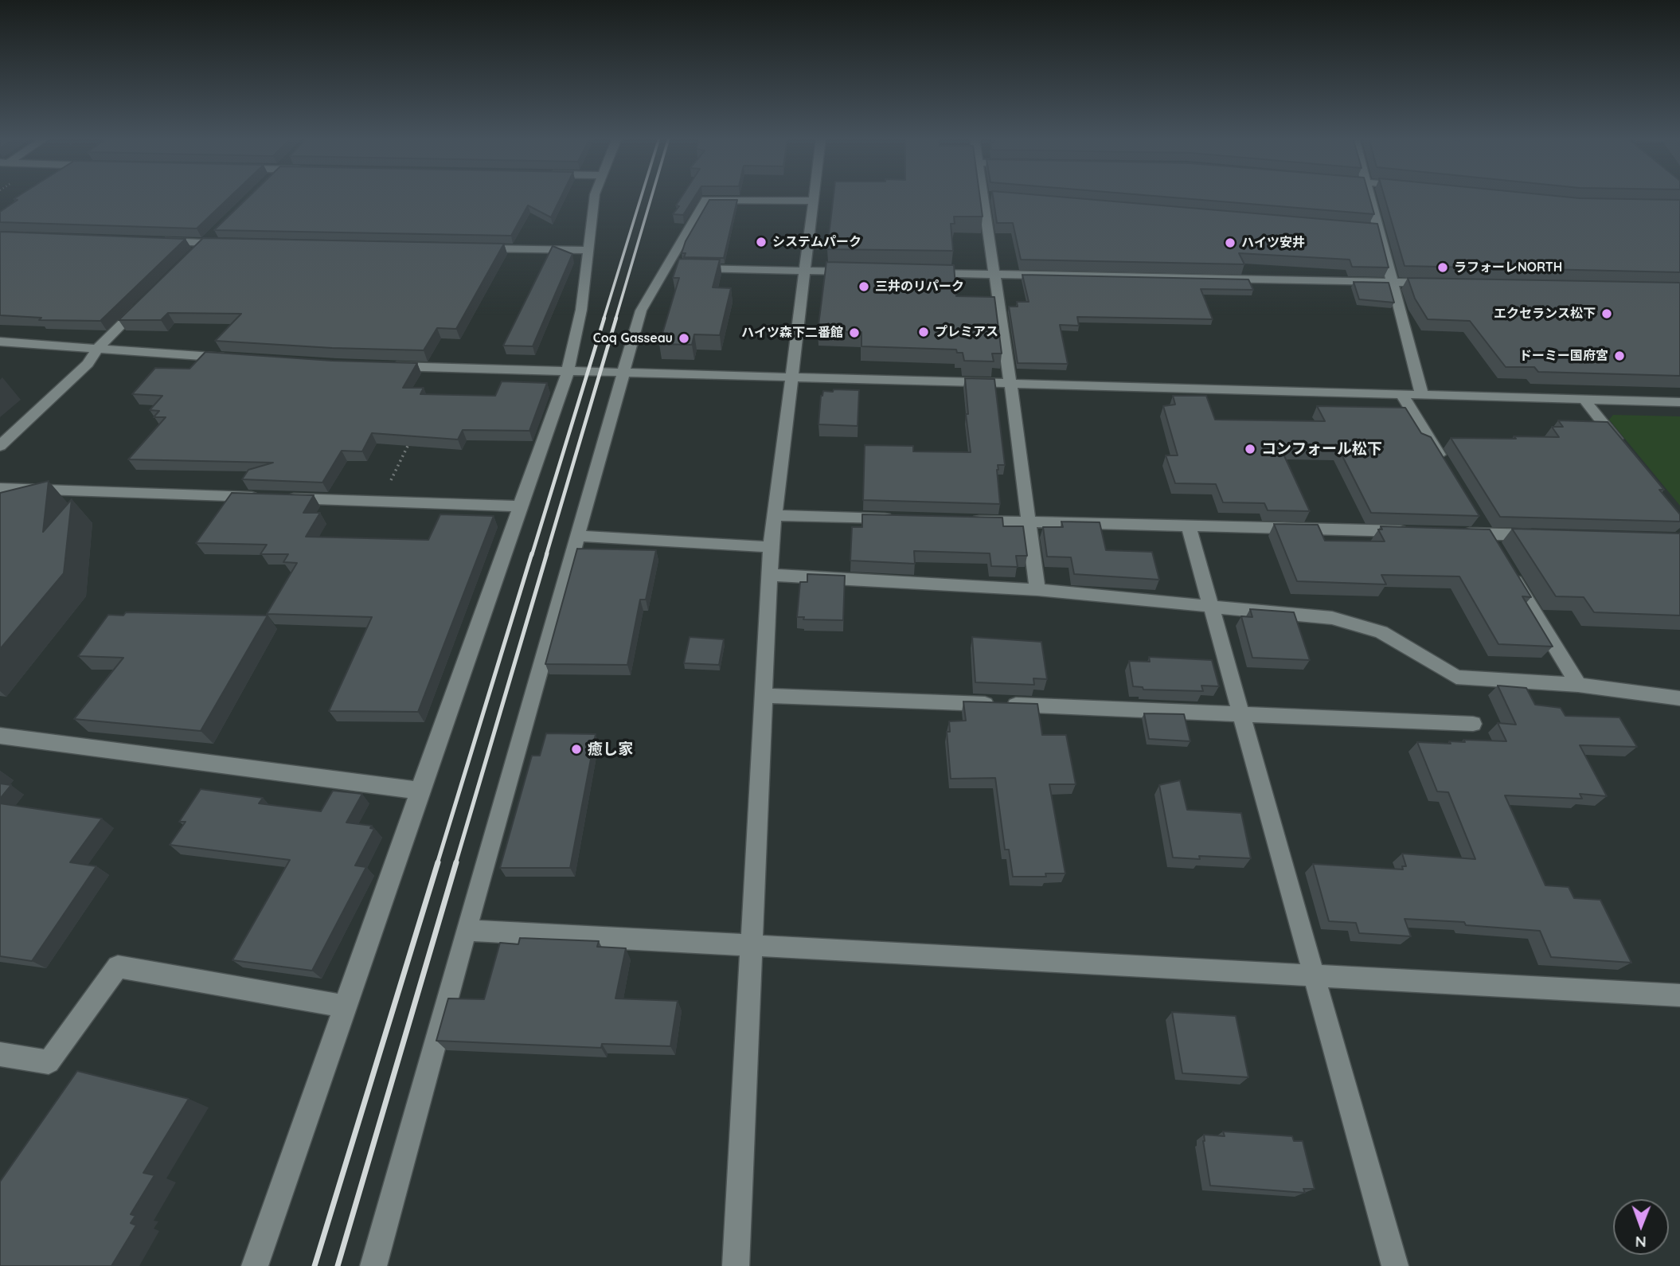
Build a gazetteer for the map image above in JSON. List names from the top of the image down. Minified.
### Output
{"places":["システムパーク","ハイツ安井","ラフォーレNORTH","三井のリパーク","エクセランス松下","プレミアス","ハイツ森下二番館","Coq Gasseau","ドーミー国府宮","コンフォール松下","癒し家"],"north":"bottom"}
